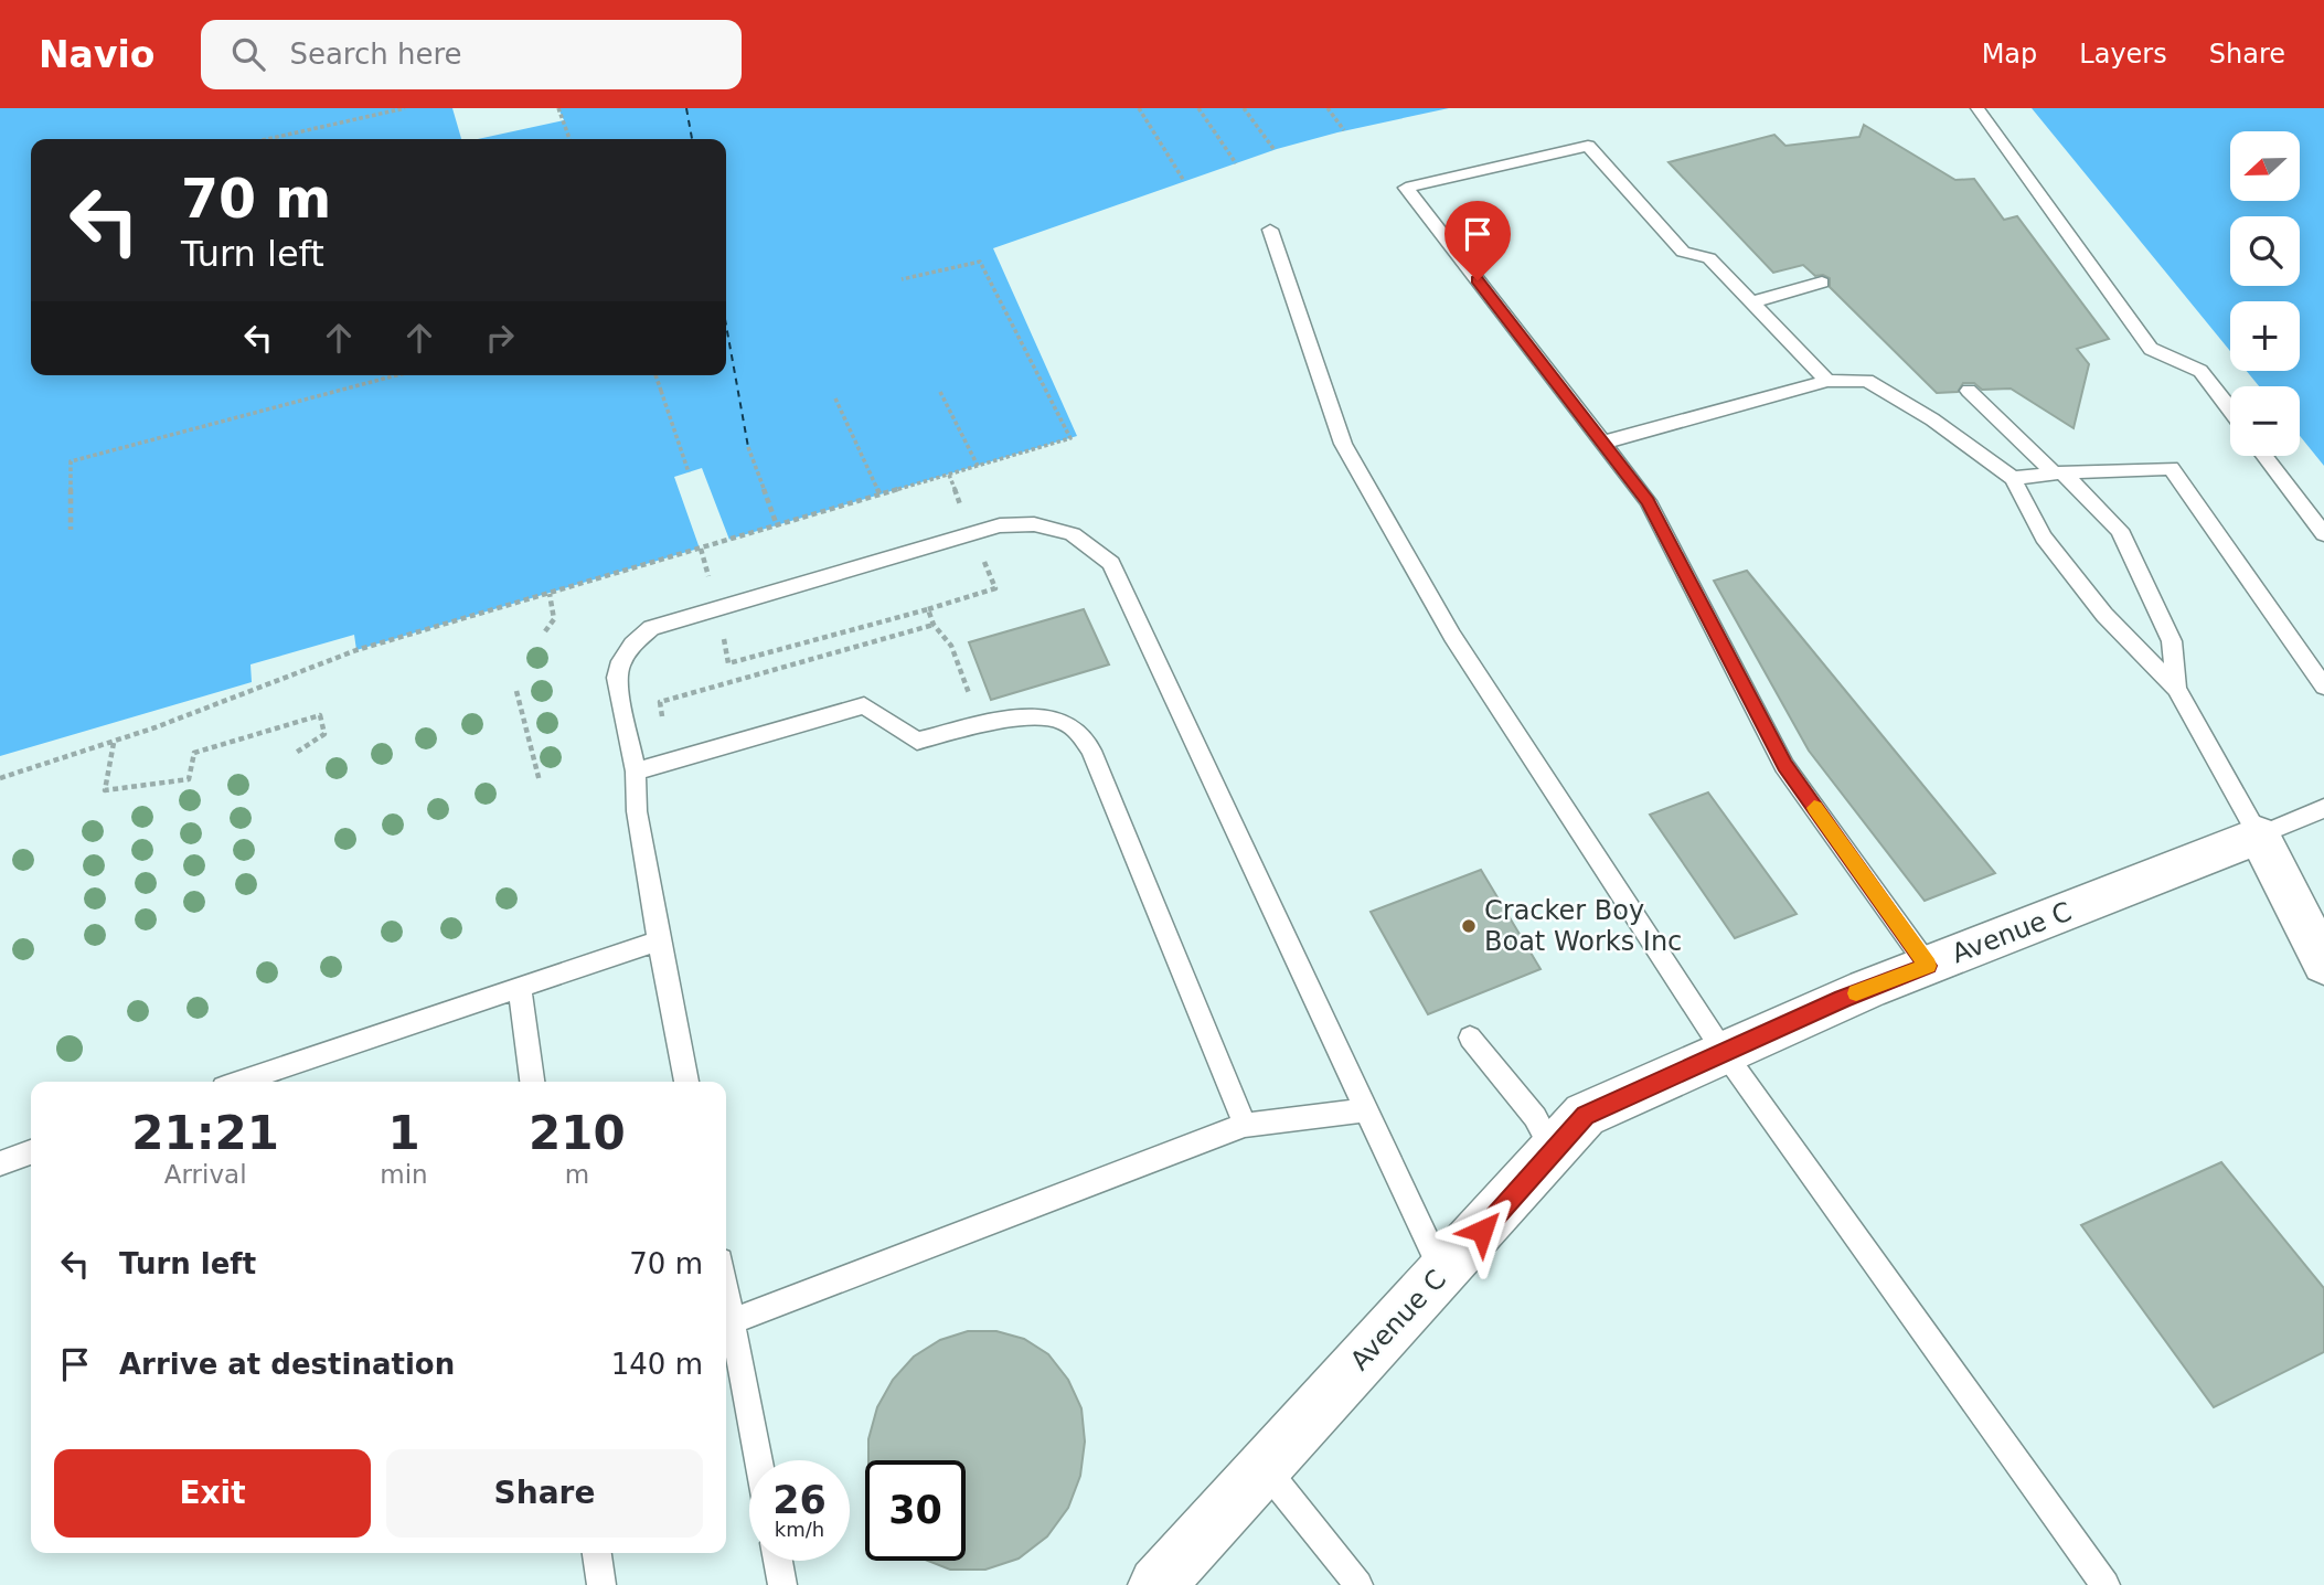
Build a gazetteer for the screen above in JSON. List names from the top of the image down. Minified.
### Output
{"streets":{"street":["Avenue C"]},"places":["Cracker Boy Boat Works Inc"],"north":"left","page":{"header":"Navio","search":"Search here","nav":["Map","Layers","Share"],"map_buttons":["+","−"],"turn":["70 m","Turn left"],"eta":["21:21","Arrival","1","min","210","m"],"list":[{"name":"Turn left","value":"70 m"},{"name":"Arrive at destination","value":"140 m"}],"buttons":["Exit","Share"],"speed":"26 km/h","limit":"30"}}
